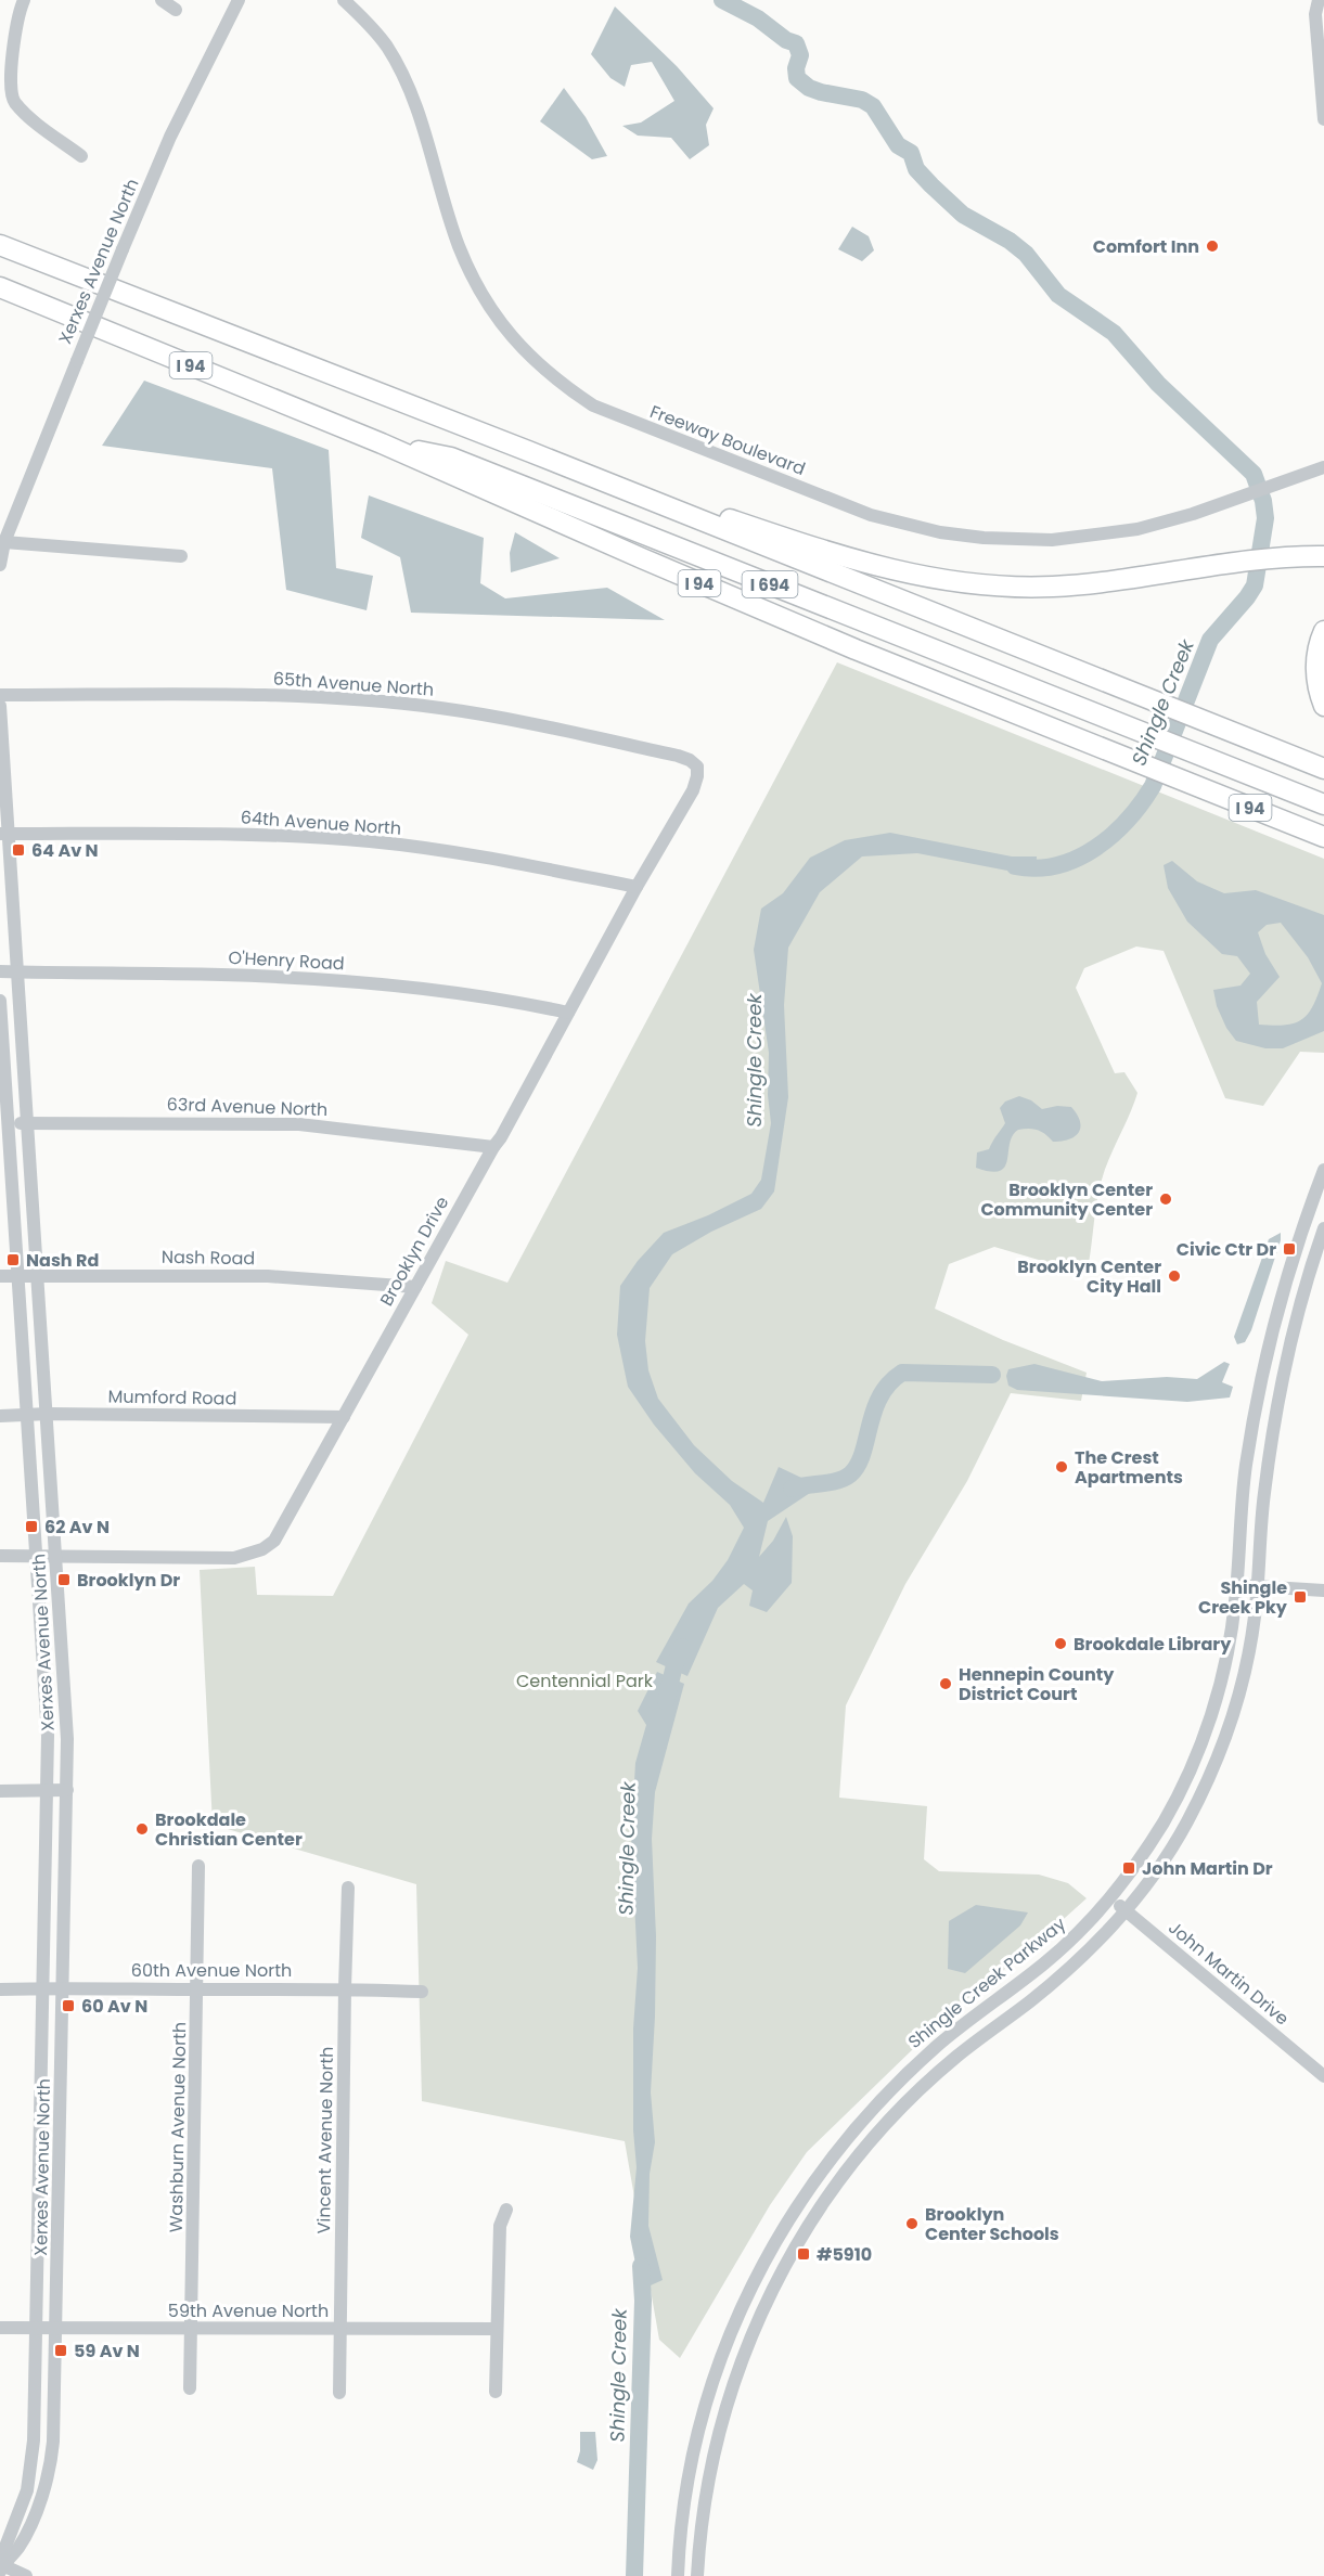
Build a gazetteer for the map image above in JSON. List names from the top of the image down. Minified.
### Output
{"streets":{"highway":["I 94","I 694"],"street":["Xerxes Avenue North","Freeway Boulevard","65th Avenue North","64th Avenue North","O'Henry Road","63rd Avenue North","Brooklyn Drive","Nash Road","Mumford Road","60th Avenue North","John Martin Drive","Shingle Creek Parkway","Washburn Avenue North","Vincent Avenue North","59th Avenue North"]},"crossings":[["Xerxes Avenue North","64th Avenue North"],["Xerxes Avenue North","O'Henry Road"],["Xerxes Avenue North","63rd Avenue North"],["Xerxes Avenue North","Brooklyn Drive"],["Xerxes Avenue North","Nash Road"],["Xerxes Avenue North","Mumford Road"],["Xerxes Avenue North","60th Avenue North"],["Xerxes Avenue North","59th Avenue North"],["I 94","I 694"],["65th Avenue North","Brooklyn Drive"],["64th Avenue North","Brooklyn Drive"],["O'Henry Road","Brooklyn Drive"],["63rd Avenue North","Brooklyn Drive"],["Brooklyn Drive","Nash Road"],["Brooklyn Drive","Mumford Road"],["60th Avenue North","Washburn Avenue North"],["60th Avenue North","Vincent Avenue North"],["John Martin Drive","Shingle Creek Parkway"],["Washburn Avenue North","59th Avenue North"],["Vincent Avenue North","59th Avenue North"]],"water":["Shingle Creek"],"parks":["Centennial Park"],"places":{"other":["Comfort Inn","Brooklyn Center Community Center","Brooklyn Center City Hall","The Crest Apartments","Brookdale Library","Hennepin County District Court","Brookdale Christian Center","Brooklyn Center Schools"],"transit":["64 Av N","Civic Ctr Dr","Nash Rd","62 Av N","Brooklyn Dr","Shingle Creek Pky","John Martin Dr","60 Av N","#5910","59 Av N"]}}
